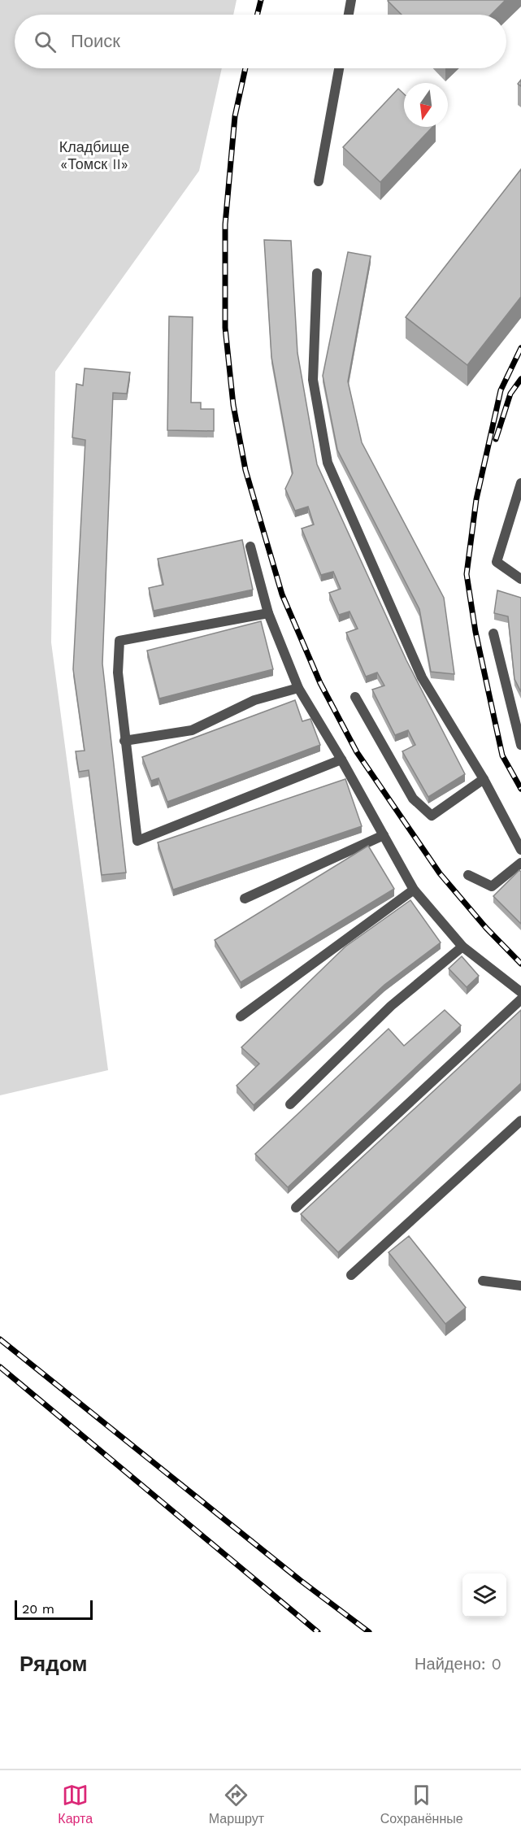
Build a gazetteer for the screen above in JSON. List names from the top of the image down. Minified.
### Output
{"parks":["Кладбище «Томск II»"],"scale_bar":"20 m","north":"bottom","page":{"search":"Поиск","scale":"20 m","heading":["Рядом","Найдено: 0"],"nav":["Карта","Маршрут","Сохранённые"]}}
